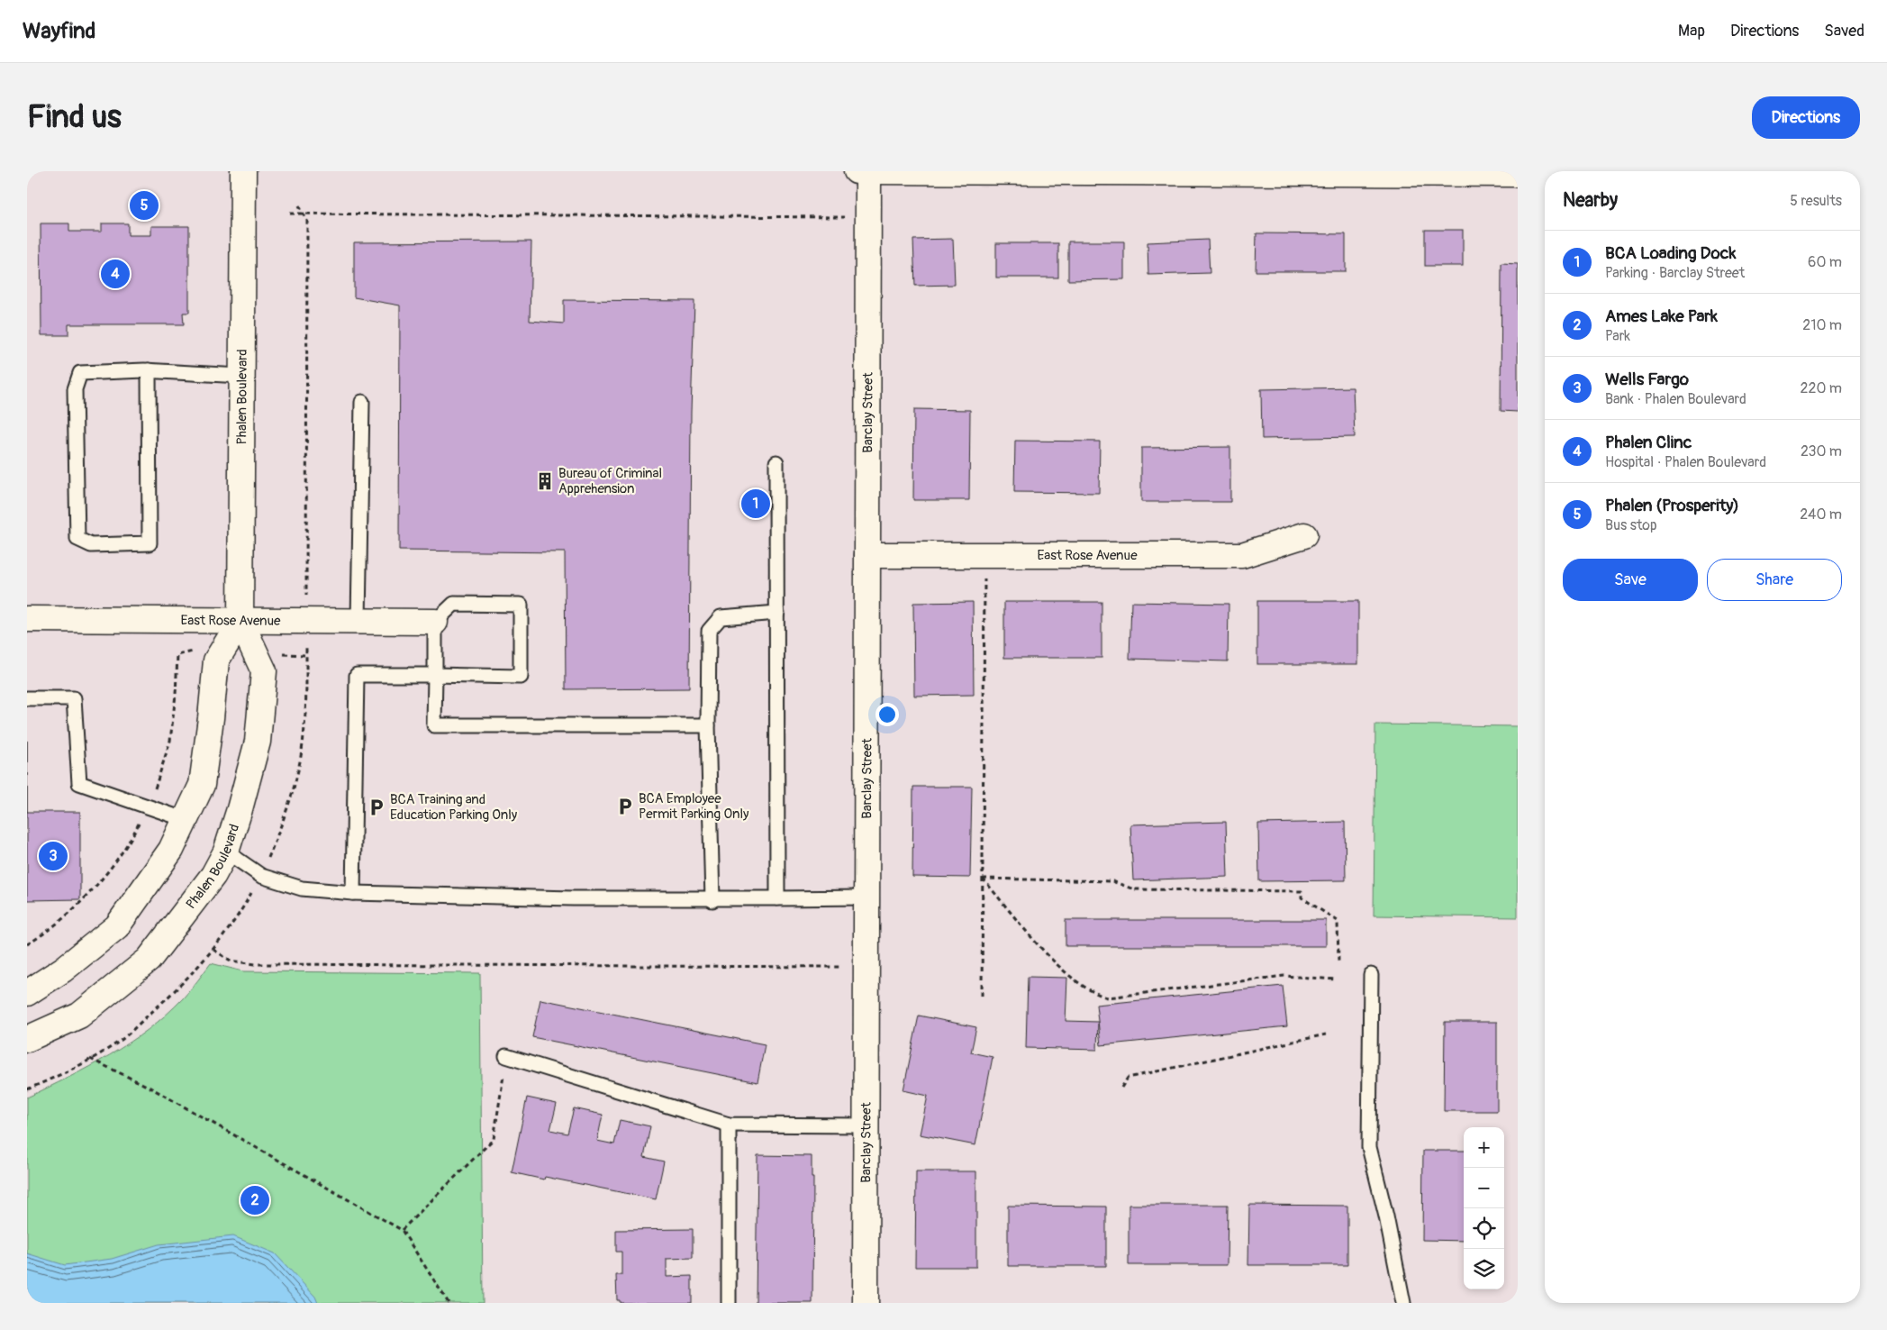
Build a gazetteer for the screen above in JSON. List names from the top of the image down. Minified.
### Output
{"streets":{"main road":["Phalen Boulevard","Barclay Street","East Rose Avenue"]},"crossings":[["Phalen Boulevard","East Rose Avenue"],["Barclay Street","East Rose Avenue"]],"places":{"building":["Bureau of Criminal Apprehension"],"parking":["BCA Employee Permit Parking Only","BCA Training and Education Parking Only"]},"page":{"header":"Wayfind","nav":["Map","Directions","Saved"],"buttons":["Directions",["Save","Share"]],"title":"Find us","heading":["Nearby","5 results"],"pins":["5","4","1","3","2"],"list":[{"mark":"1","name":"BCA Loading Dock","note":"Parking · Barclay Street","value":"60 m"},{"mark":"2","name":"Ames Lake Park","note":"Park","value":"210 m"},{"mark":"3","name":"Wells Fargo","note":"Bank · Phalen Boulevard","value":"220 m"},{"mark":"4","name":"Phalen Clinc","note":"Hospital · Phalen Boulevard","value":"230 m"},{"mark":"5","name":"Phalen (Prosperity)","note":"Bus stop","value":"240 m"}],"map_buttons":["+","−"]}}
